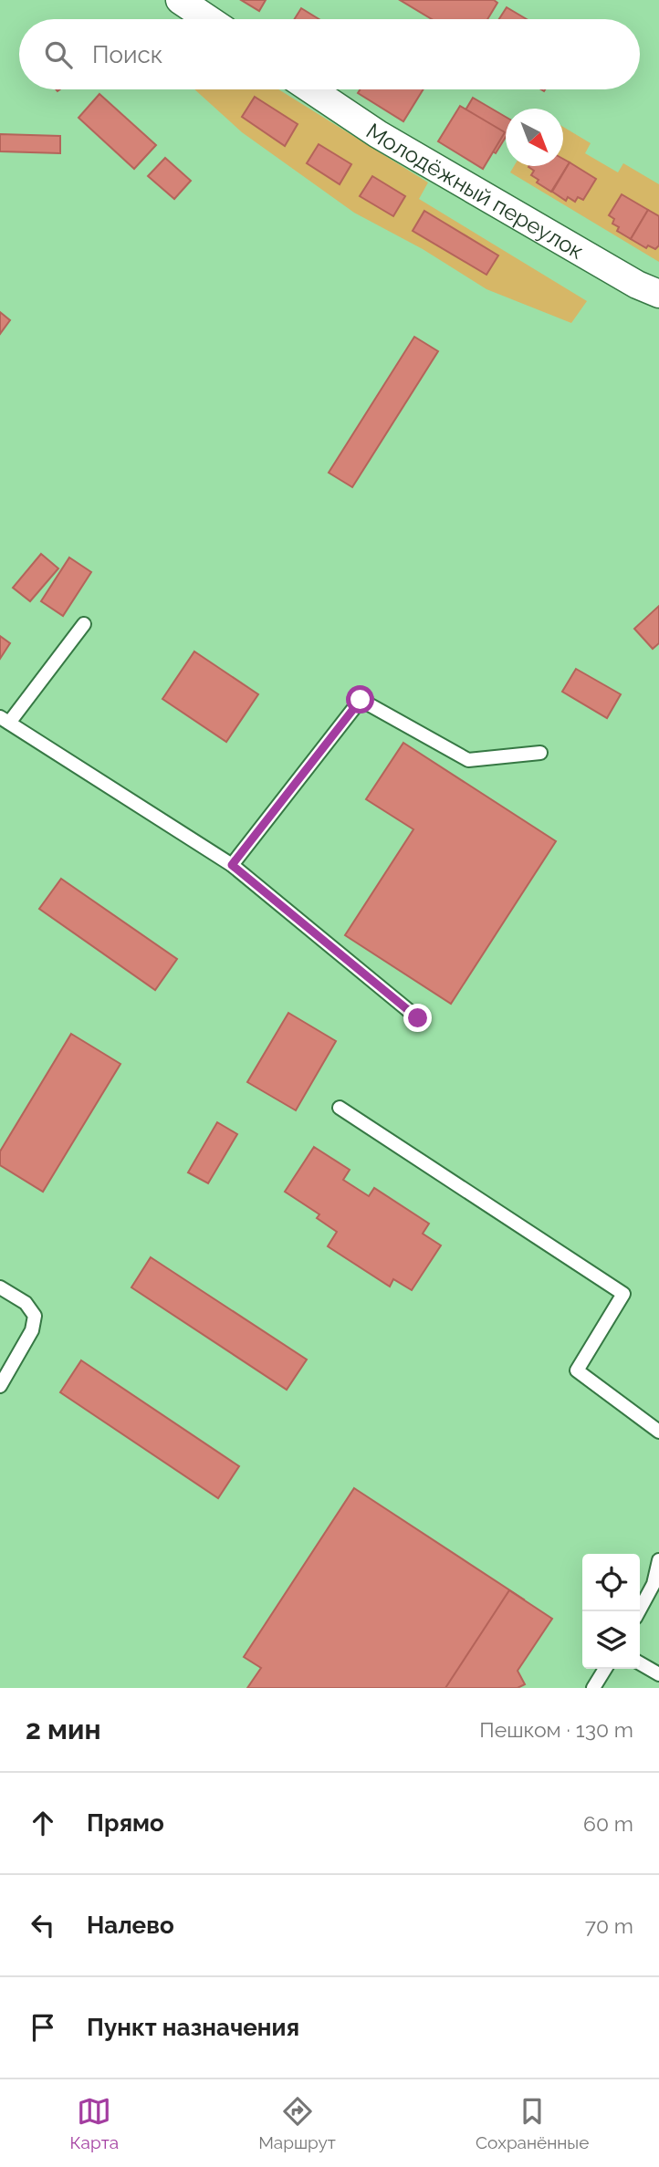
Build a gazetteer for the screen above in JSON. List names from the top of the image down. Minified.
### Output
{"streets":{"street":["Молодёжный переулок"]},"north":"bottom right","page":{"search":"Поиск","heading":["2 мин","Пешком · 130 m"],"list":[["Прямо","60 m"],["Налево","70 m"],"Пункт назначения"],"nav":["Карта","Маршрут","Сохранённые"]}}
